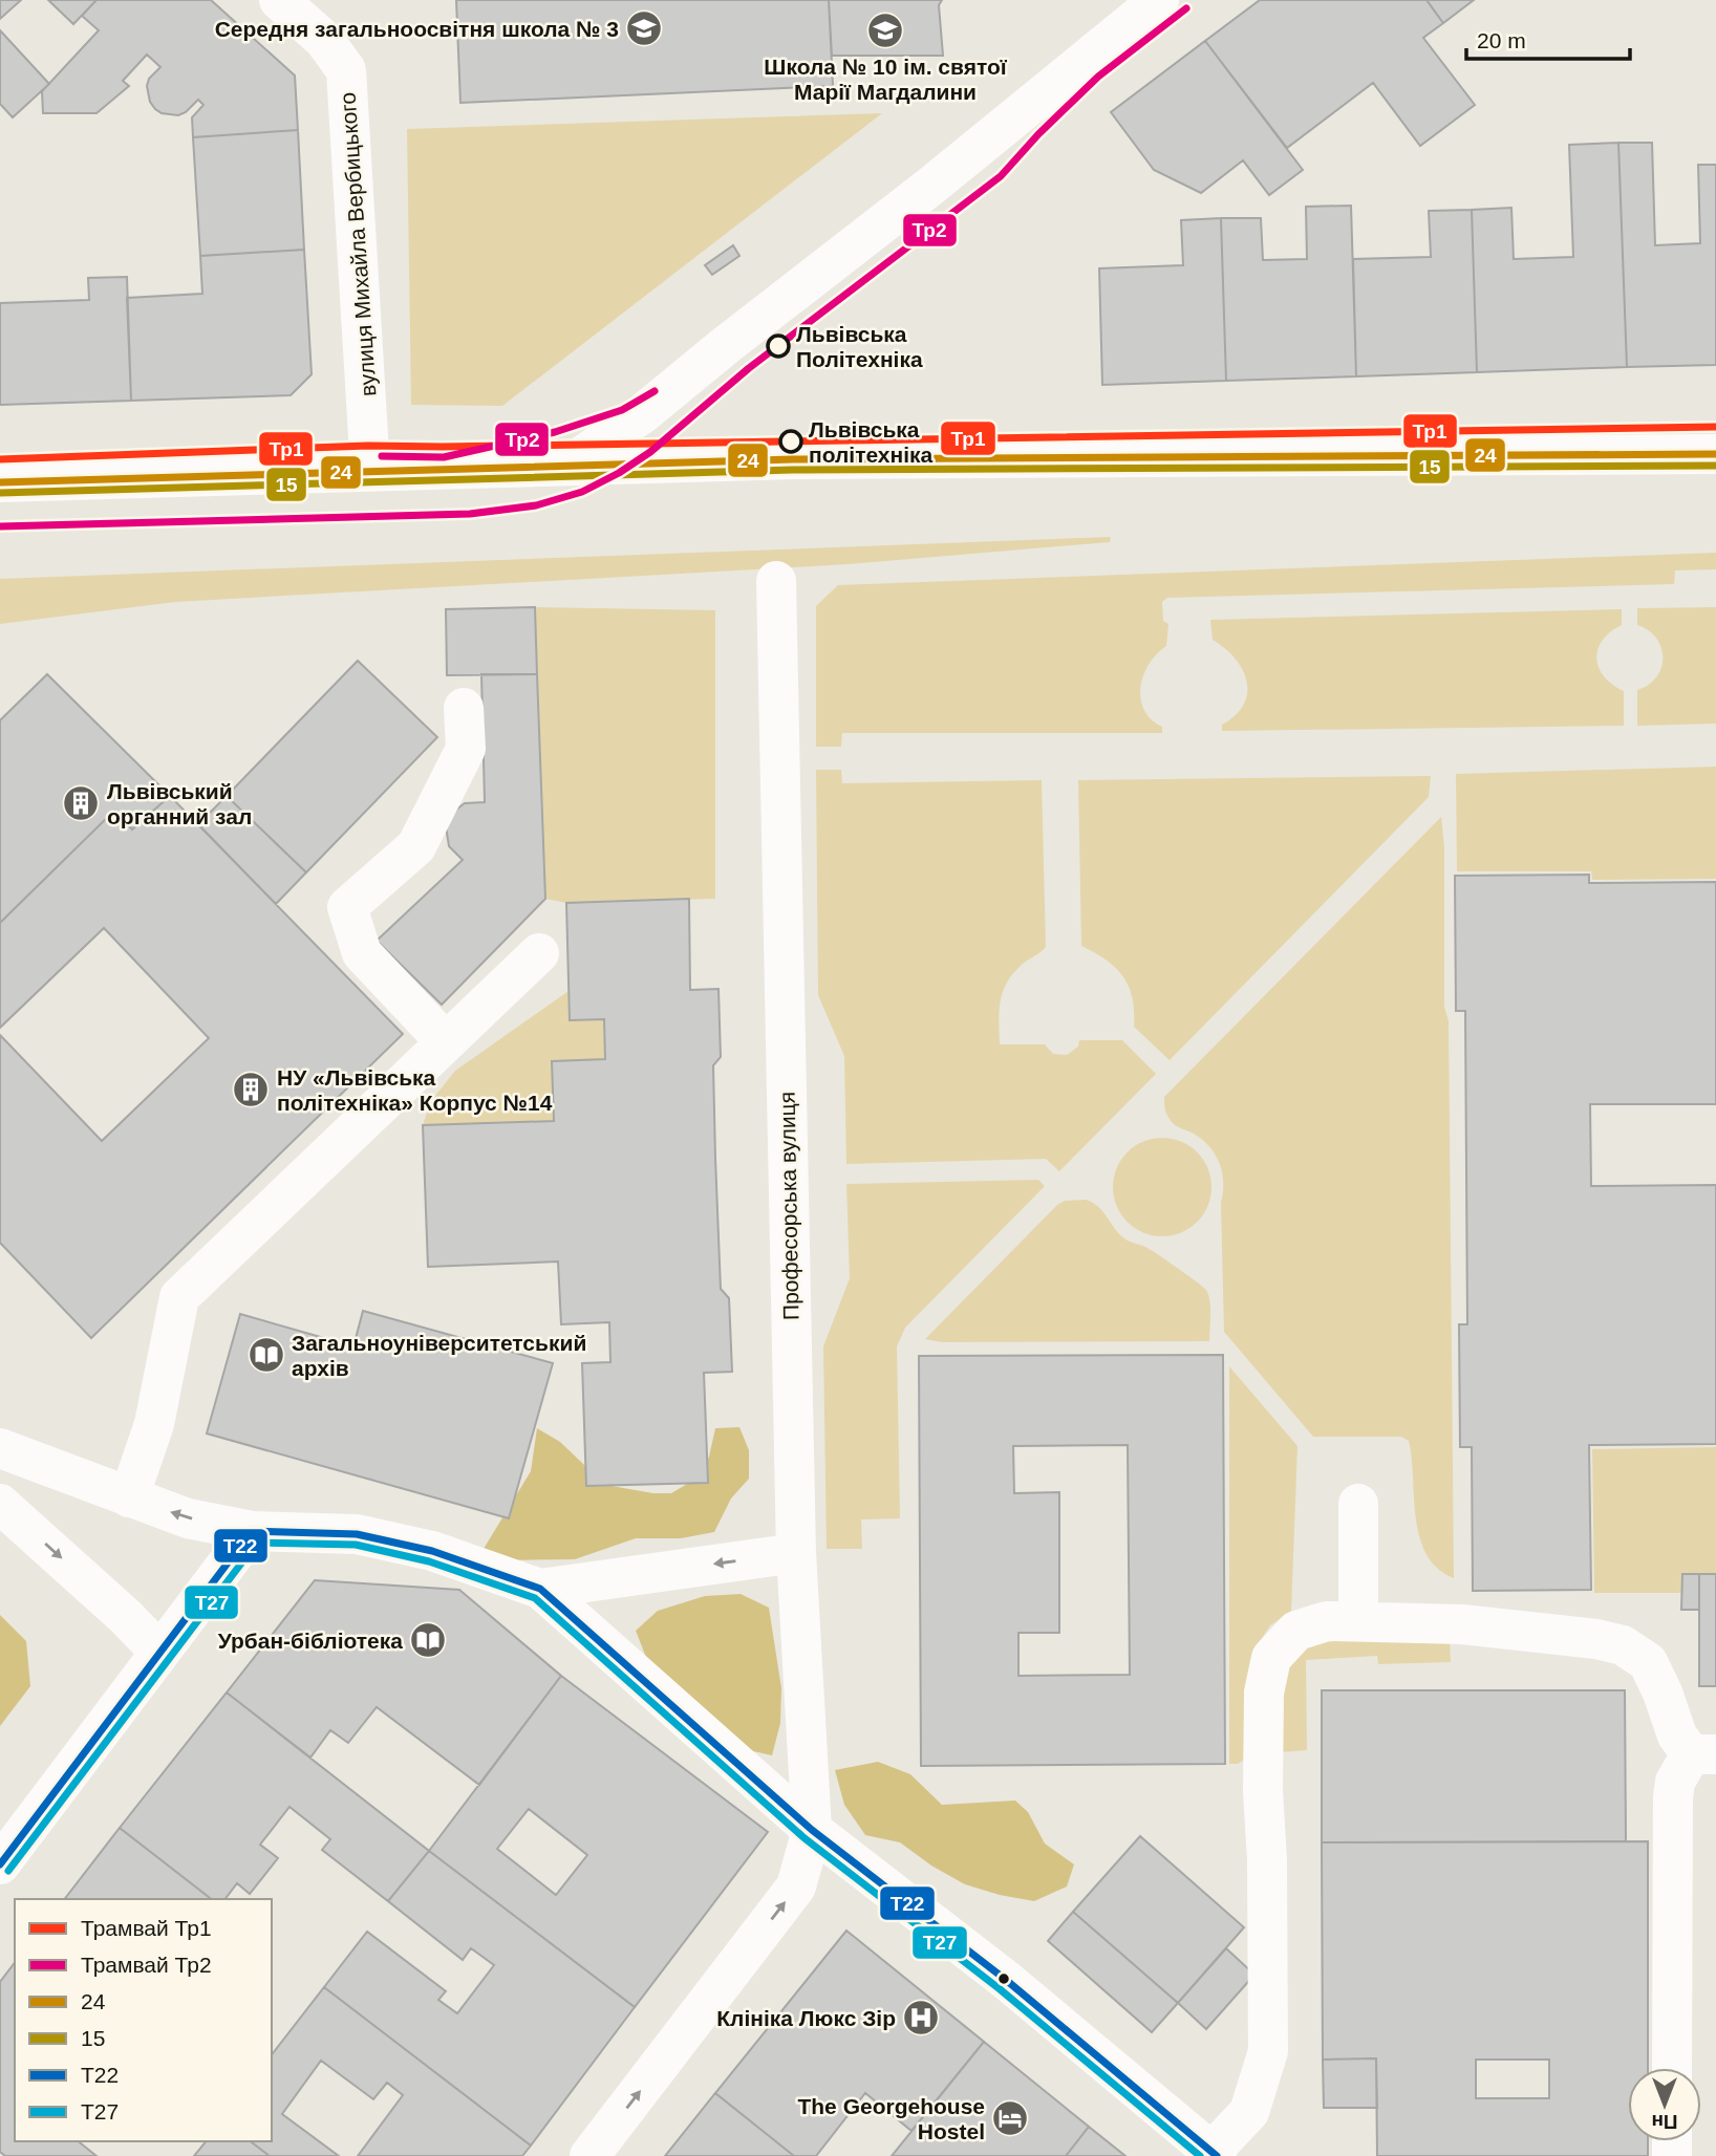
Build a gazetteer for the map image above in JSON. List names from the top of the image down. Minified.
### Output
{"streets":{"street":["вулиця Михайла Вербицького","Професорська вулиця"]},"places":{"school or university":["Середня загальноосвітня школа № 3","Школа № 10 ім. святої Марії Магдалини"],"other":["Львівська Політехніка","Львівська політехніка"],"building":["Львівський органний зал","НУ «Львівська політехніка» Корпус №14"],"library":["Загальноуніверситетський архів","Урбан-бібліотека"],"hospital":["Клініка Люкс Зір"],"hotel":["The Georgehouse Hostel"]},"lines":["tram line Тр2","tram line Тр1","transit line 24","transit line 15","transit line Т22","transit line Т27"],"legend":["Трамвай Тр1","Трамвай Тр2","24","15","Т22","Т27"],"scale_bar":"20 m","north":"bottom"}
